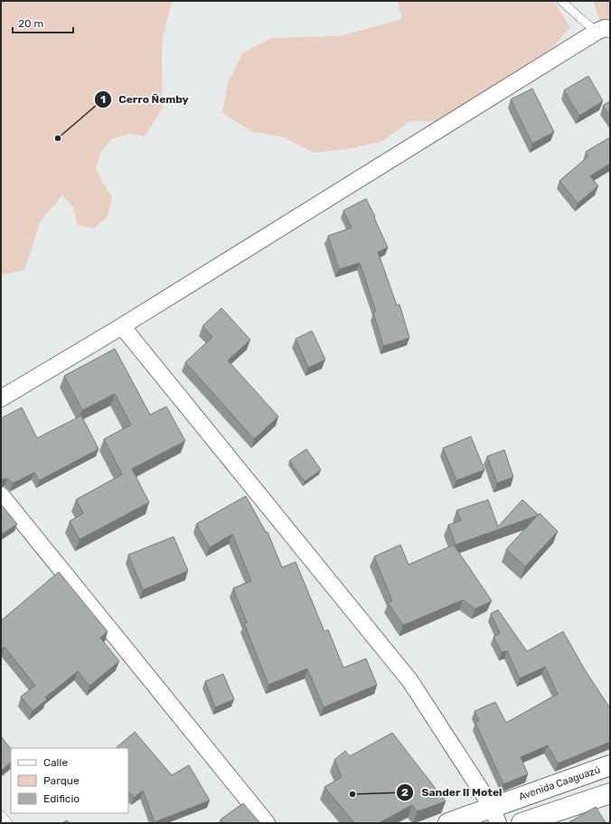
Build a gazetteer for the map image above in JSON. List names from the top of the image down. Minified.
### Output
{"streets":{"street":["Avenida Caaguazú"]},"places":["Cerro Ñemby","Sander II Motel"],"legend":["Calle","Parque","Edificio"],"scale_bar":"20 m"}
